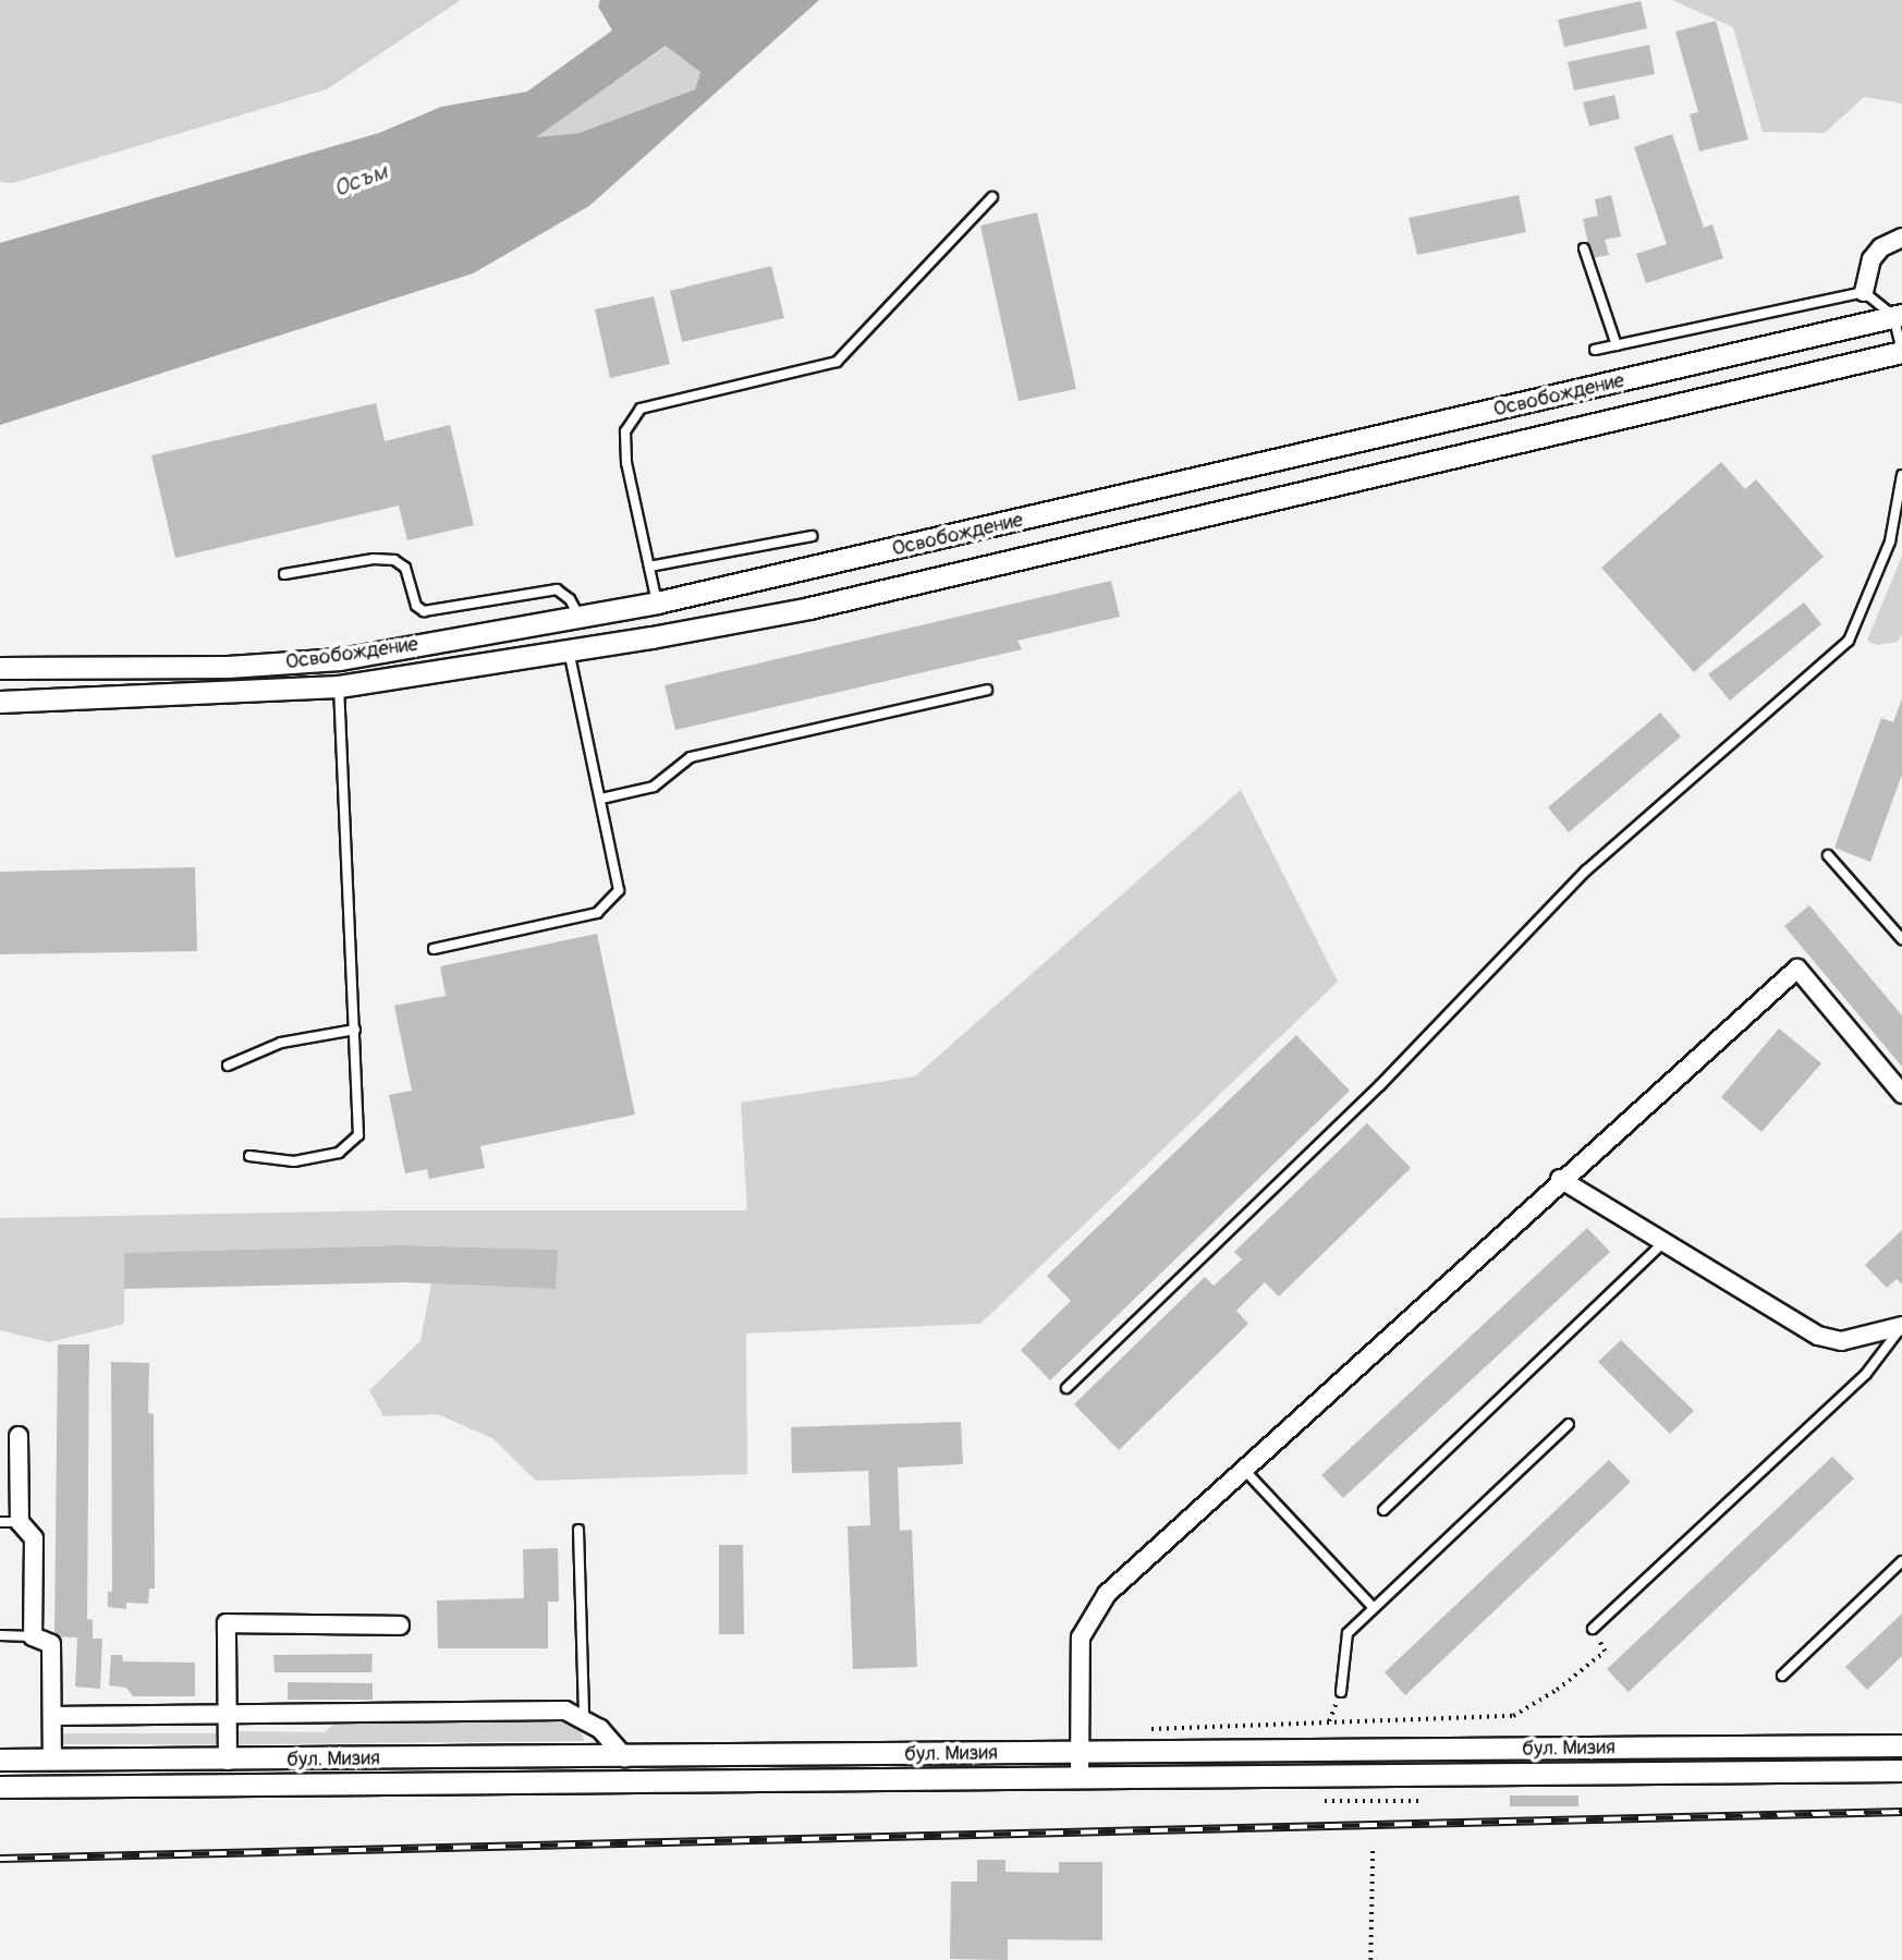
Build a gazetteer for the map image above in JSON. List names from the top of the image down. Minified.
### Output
{"streets":{"street":["Освобождение","бул. Мизия"]},"water":["Осъм"]}
